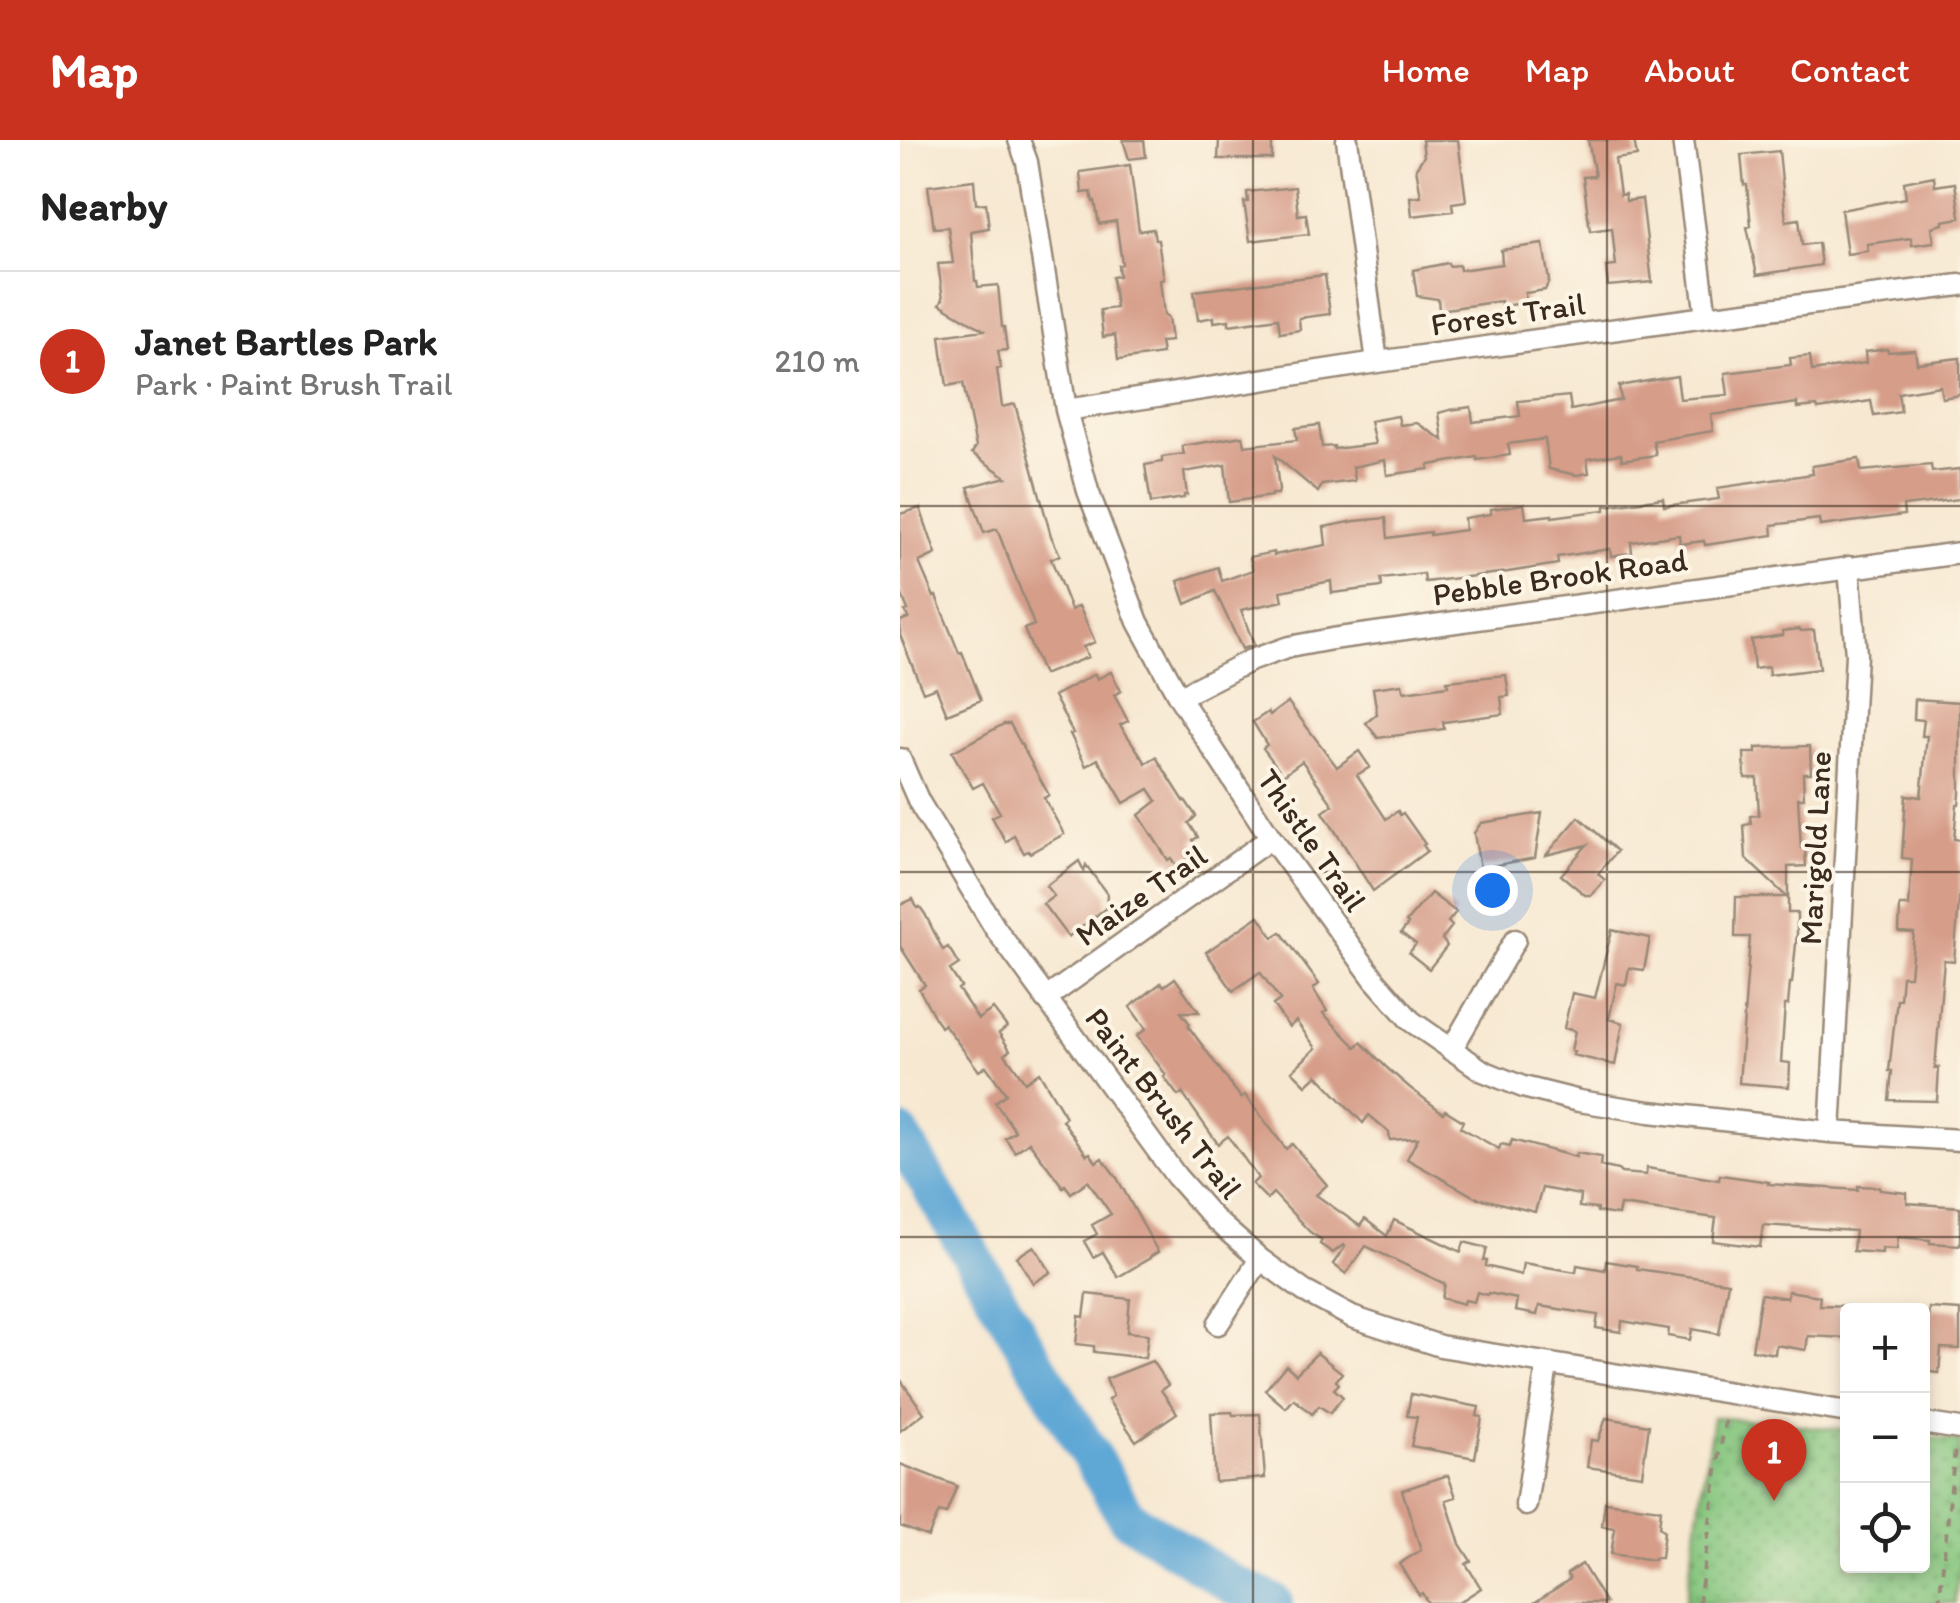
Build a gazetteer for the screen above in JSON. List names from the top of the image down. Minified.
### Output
{"streets":{"street":["Forest Trail","Pebble Brook Road","Thistle Trail","Marigold Lane","Maize Trail","Paint Brush Trail"]},"crossings":[["Forest Trail","Thistle Trail"],["Pebble Brook Road","Thistle Trail"],["Pebble Brook Road","Marigold Lane"],["Thistle Trail","Marigold Lane"],["Thistle Trail","Maize Trail"],["Maize Trail","Paint Brush Trail"]],"page":{"header":"Map","nav":["Home","Map","About","Contact"],"heading":"Nearby","list":[{"mark":"1","name":"Janet Bartles Park","note":"Park · Paint Brush Trail","value":"210 m"}],"map_buttons":["+","−"],"pins":"1"}}
